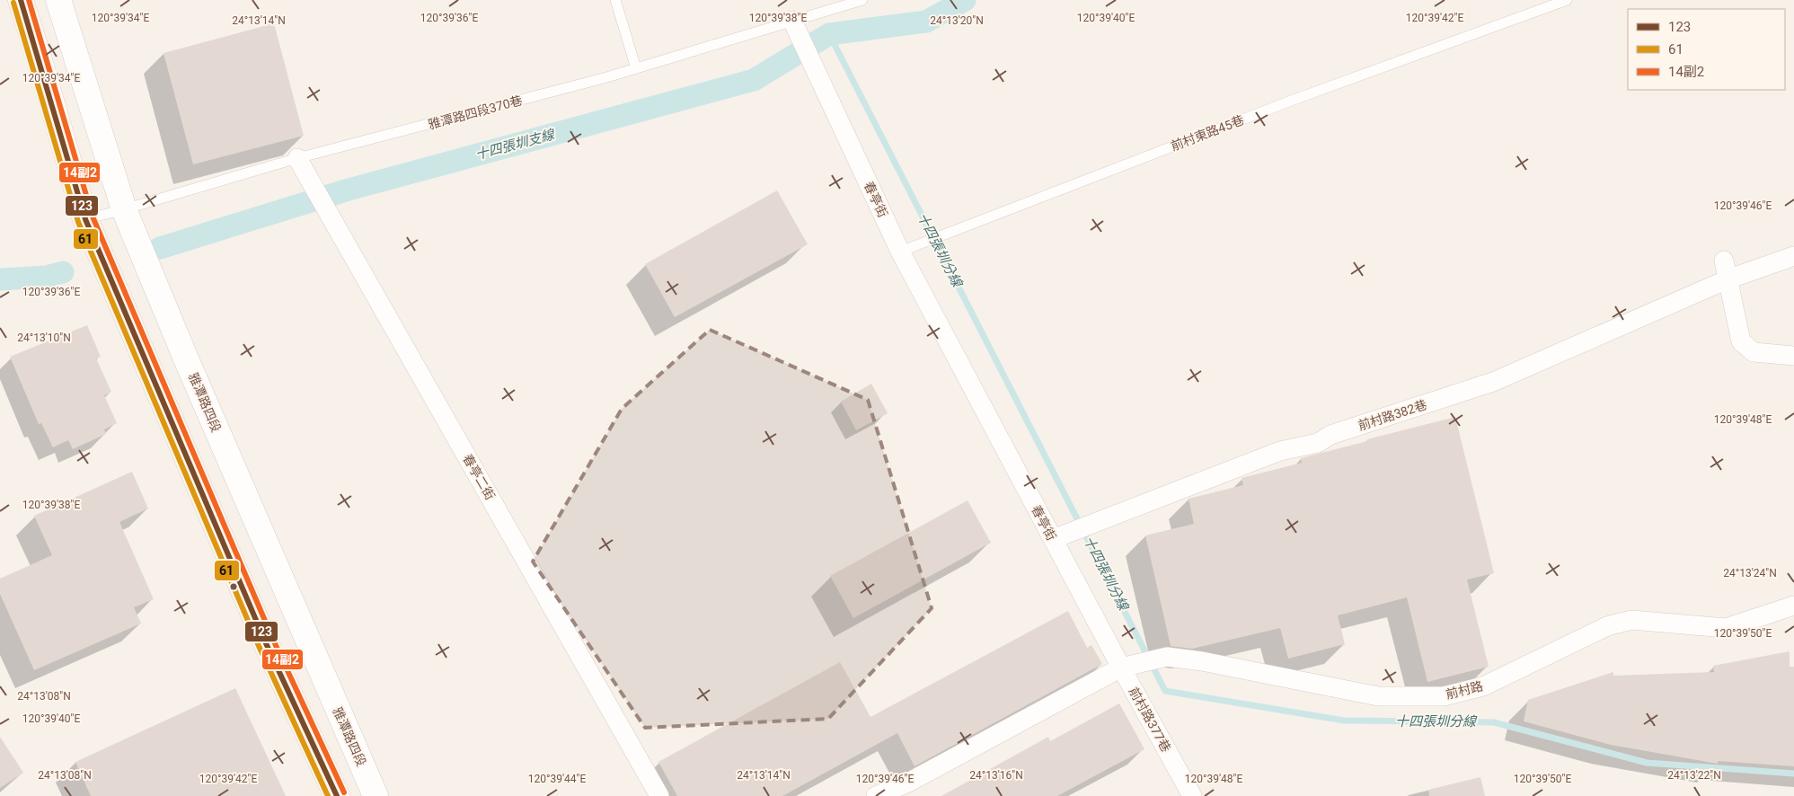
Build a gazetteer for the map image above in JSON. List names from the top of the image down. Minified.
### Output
{"streets":{"street":["春亭街","雅潭路四段","前村路382巷","春亭二街","前村路","前村路377巷"],"lane":["雅潭路四段370巷","前村東路45巷"]},"crossings":[["雅潭路四段370巷","春亭街"],["雅潭路四段370巷","雅潭路四段"],["雅潭路四段370巷","春亭二街"],["前村東路45巷","春亭街"],["春亭街","前村路382巷"],["春亭街","前村路"],["春亭街","前村路377巷"],["前村路","前村路377巷"]],"water":["十四張圳支線","十四張圳分線"],"lines":["transit line 123","transit line 14副2","transit line 61"],"legend":["123","61","14副2"],"coordinates":["120°39'34\"E","120°39'36\"E","120°39'38\"E","120°39'40\"E","120°39'42\"E","24°13'14\"N","24°13'20\"N","120°39'46\"E","24°13'10\"N","120°39'48\"E","24°13'24\"N","120°39'50\"E","24°13'08\"N","24°13'16\"N","24°13'22\"N","120°39'44\"E"]}
